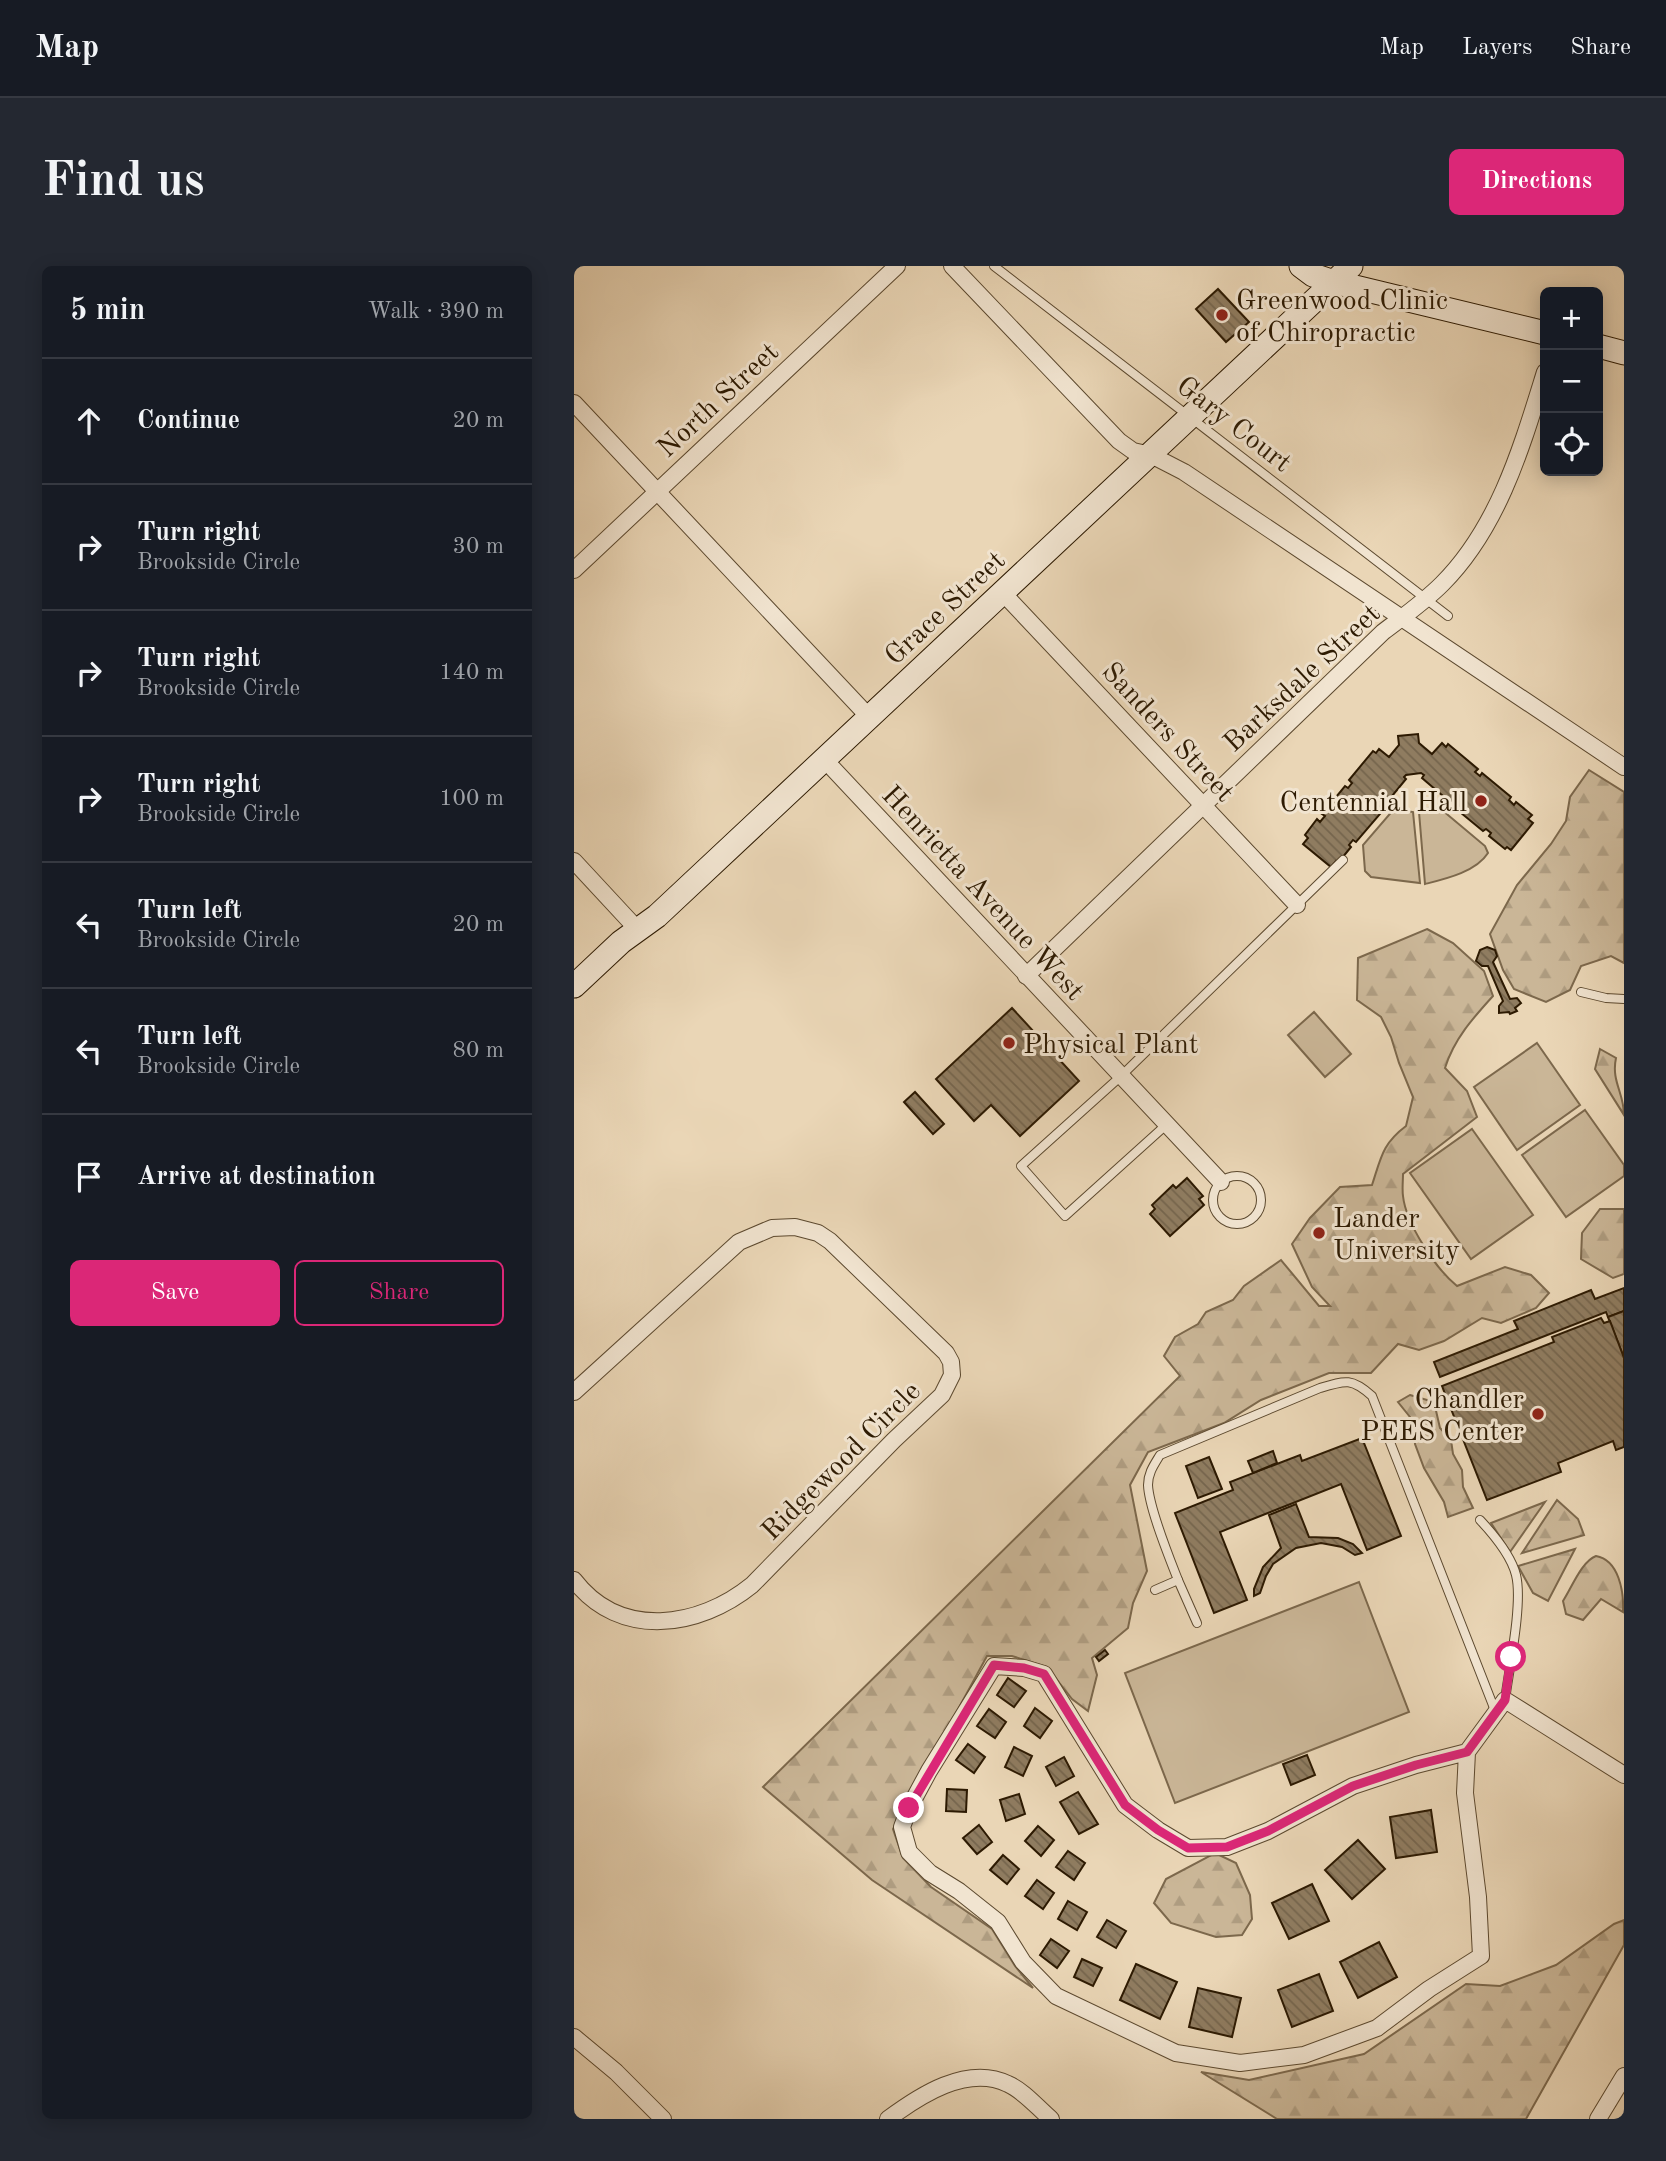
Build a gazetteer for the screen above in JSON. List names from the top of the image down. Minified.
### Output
{"streets":{"main road":["Grace Street"],"street":["North Street","Barksdale Street","Sanders Street","Henrietta Avenue West","Ridgewood Circle"],"lane":["Gary Court"]},"crossings":[["Grace Street","Sanders Street"],["Grace Street","Henrietta Avenue West"],["Barksdale Street","Sanders Street"],["Barksdale Street","Henrietta Avenue West"]],"places":["Greenwood Clinic of Chiropractic","Centennial Hall","Physical Plant","Lander University","Chandler PEES Center"],"page":{"header":"Map","nav":["Map","Layers","Share"],"buttons":["Directions",["Save","Share"]],"title":"Find us","heading":["5 min","Walk · 390 m"],"map_buttons":["+","−"],"list":[["Continue","20 m"],["Turn right","Brookside Circle","30 m"],["Turn right","Brookside Circle","140 m"],["Turn right","Brookside Circle","100 m"],["Turn left","Brookside Circle","20 m"],["Turn left","Brookside Circle","80 m"],"Arrive at destination"]}}
